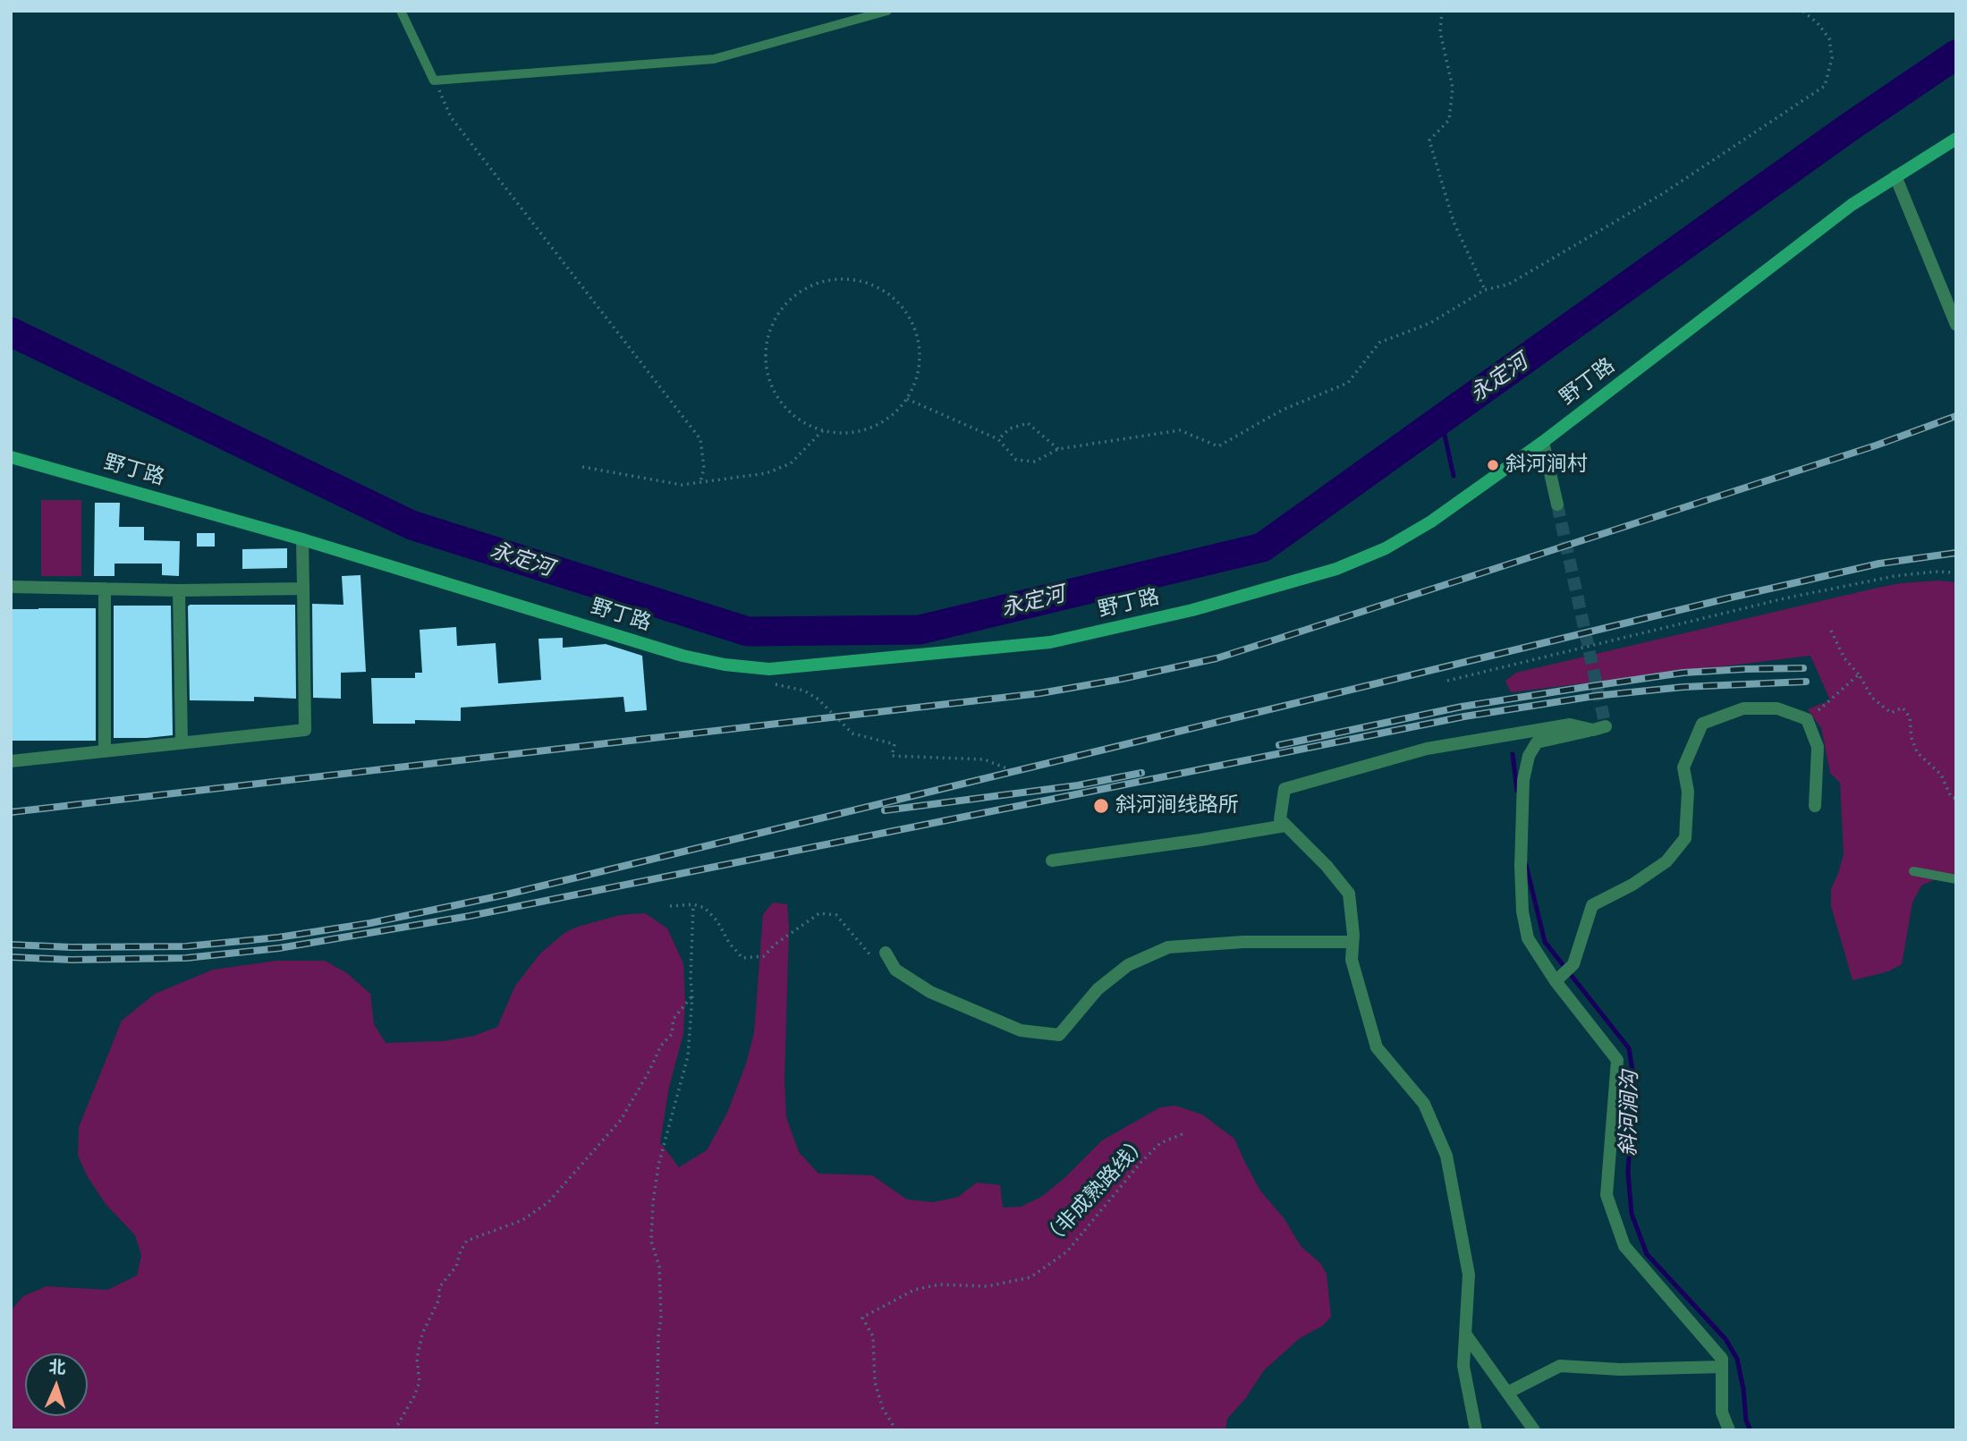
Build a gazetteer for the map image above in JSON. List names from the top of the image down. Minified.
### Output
{"streets":{"main road":["野丁路"],"path":["（非成熟路线）"]},"water":["永定河","斜河涧沟"],"places":["斜河涧村","斜河涧线路所"],"north":"top"}
